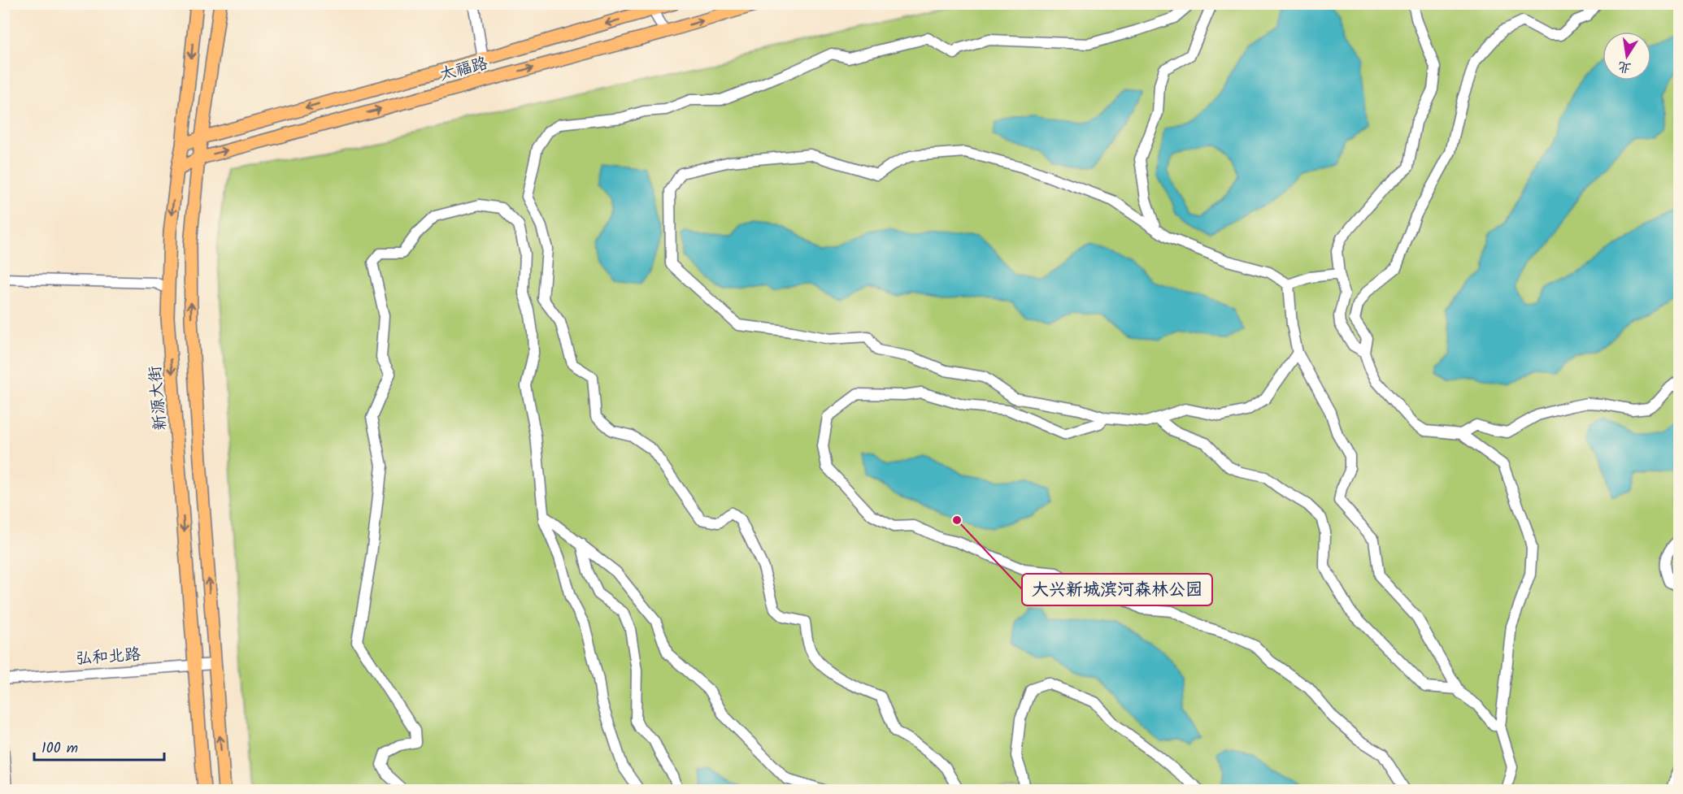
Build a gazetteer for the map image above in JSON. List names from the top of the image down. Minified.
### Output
{"streets":{"main road":["太福路","新源大街"],"street":["弘和北路"]},"crossings":[["太福路","新源大街"],["新源大街","弘和北路"]],"places":["大兴新城滨河森林公园"],"scale_bar":"100 m","north":"bottom"}
